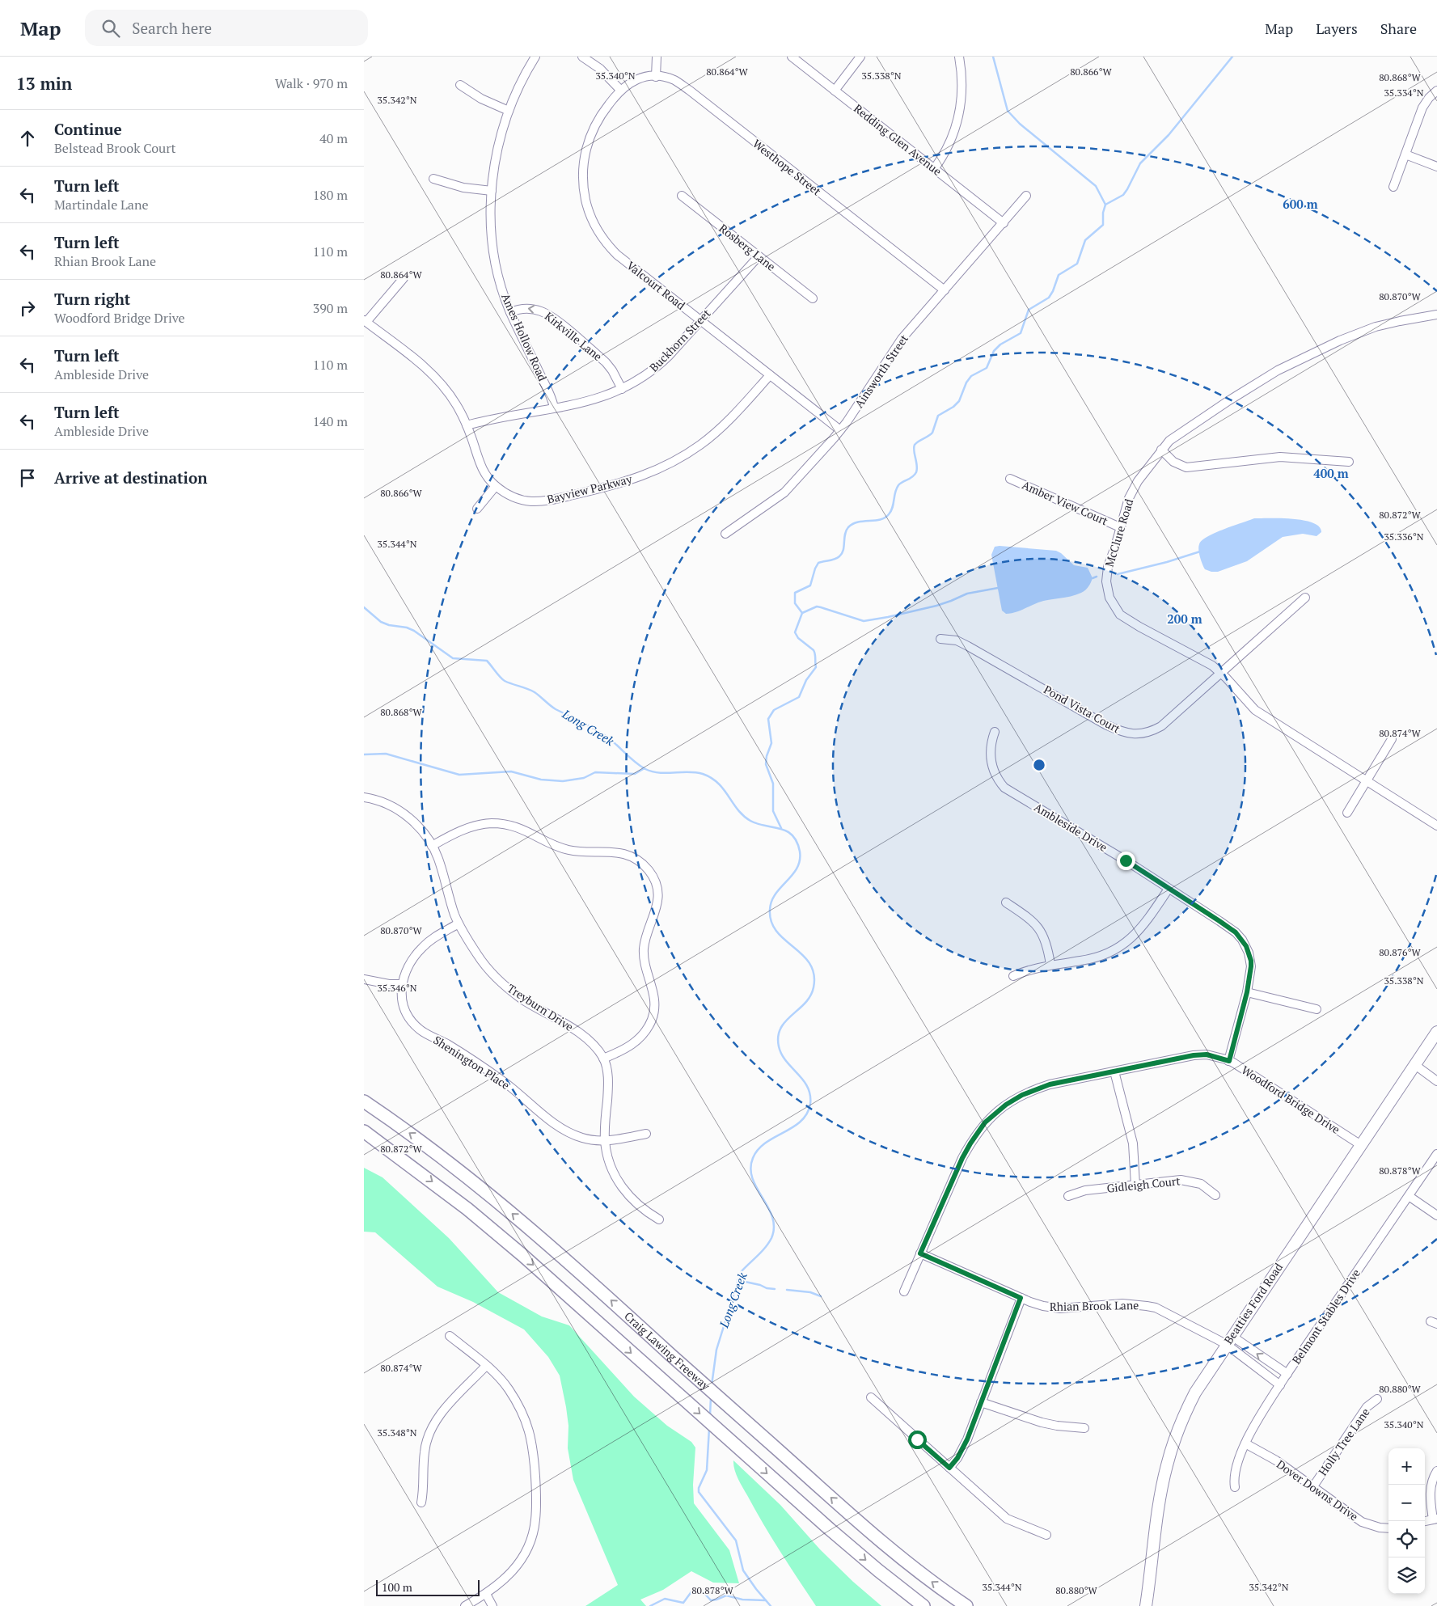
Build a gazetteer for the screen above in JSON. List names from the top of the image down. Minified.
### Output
{"streets":{"highway":["Craig Lawing Freeway"],"main road":["Beatties Ford Road"],"street":["Redding Glen Avenue","Westhope Street","Rosberg Lane","Valcourt Road","Kirkville Lane","Ames Hollow Road","Buckhorn Street","Ainsworth Street","Bayview Parkway","Amber View Court","McClure Road","Pond Vista Court","Ambleside Drive","Treyburn Drive","Shenington Place","Woodford Bridge Drive","Gidleigh Court","Rhian Brook Lane","Belmont Stables Drive","Holly Tree Lane","Dover Downs Drive"]},"crossings":[["Redding Glen Avenue","Ainsworth Street"],["Westhope Street","Valcourt Road"],["Westhope Street","Ainsworth Street"],["Rosberg Lane","Buckhorn Street"],["Valcourt Road","Buckhorn Street"],["Valcourt Road","Ainsworth Street"],["Valcourt Road","Bayview Parkway"],["Kirkville Lane","Ames Hollow Road"],["Kirkville Lane","Buckhorn Street"],["Ames Hollow Road","Buckhorn Street"],["Buckhorn Street","Bayview Parkway"],["Amber View Court","McClure Road"],["McClure Road","Pond Vista Court"],["Ambleside Drive","Woodford Bridge Drive"],["Treyburn Drive","Shenington Place"],["Woodford Bridge Drive","Beatties Ford Road"],["Woodford Bridge Drive","Rhian Brook Lane"],["Beatties Ford Road","Rhian Brook Lane"],["Rhian Brook Lane","Belmont Stables Drive"],["Belmont Stables Drive","Dover Downs Drive"],["Holly Tree Lane","Dover Downs Drive"]],"one_way":["Kirkville Lane"],"water":["Long Creek"],"scale_bar":"100 m","page":{"header":"Map","search":"Search here","nav":["Map","Layers","Share"],"heading":["13 min","Walk · 970 m"],"list":[["Continue","Belstead Brook Court","40 m"],["Turn left","Martindale Lane","180 m"],["Turn left","Rhian Brook Lane","110 m"],["Turn right","Woodford Bridge Drive","390 m"],["Turn left","Ambleside Drive","110 m"],["Turn left","Ambleside Drive","140 m"],"Arrive at destination"],"map_buttons":["+","−"],"scale":"100 m"},"coordinates":["80.864°W","80.866°W","35.340°N","35.338°N","80.868°W","35.334°N","35.342°N","80.870°W","80.872°W","35.336°N","35.344°N","80.874°W","80.876°W","35.346°N","80.878°W","80.880°W","35.348°N"],"rings":["600 m","400 m","200 m"]}
